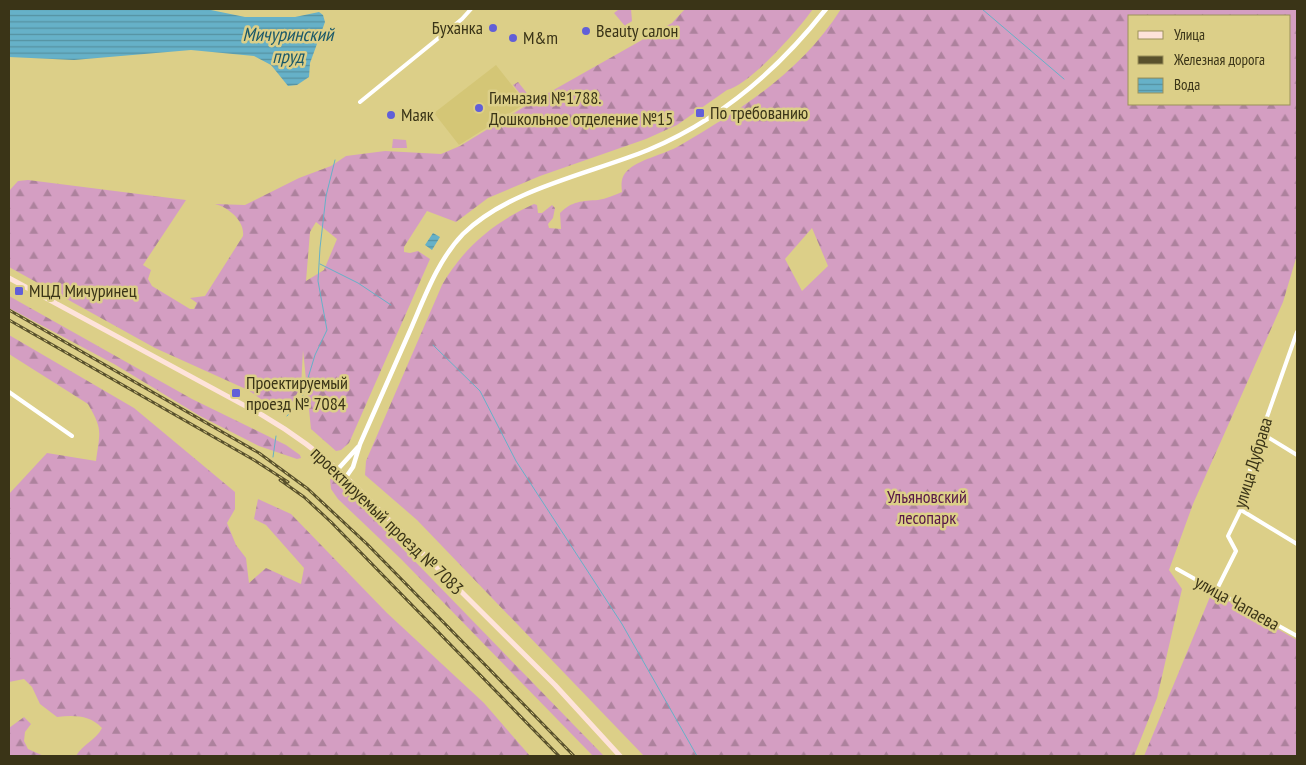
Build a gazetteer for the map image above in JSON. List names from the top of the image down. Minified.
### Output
{"streets":{"main road":["проектируемый проезд № 7083"],"street":["улица Дубрава","улица Чапаева"]},"crossings":[["улица Дубрава","улица Чапаева"]],"water":["Мичуринский пруд"],"parks":["Ульяновский лесопарк"],"places":{"other":["Буханка","Beauty салон","M&m","Гимназия №1788. Дошкольное отделение №15","Маяк"],"transit":["По требованию","МЦД Мичуринец","Проектируемый проезд № 7084"]},"legend":["Улица","Железная дорога","Вода"]}
